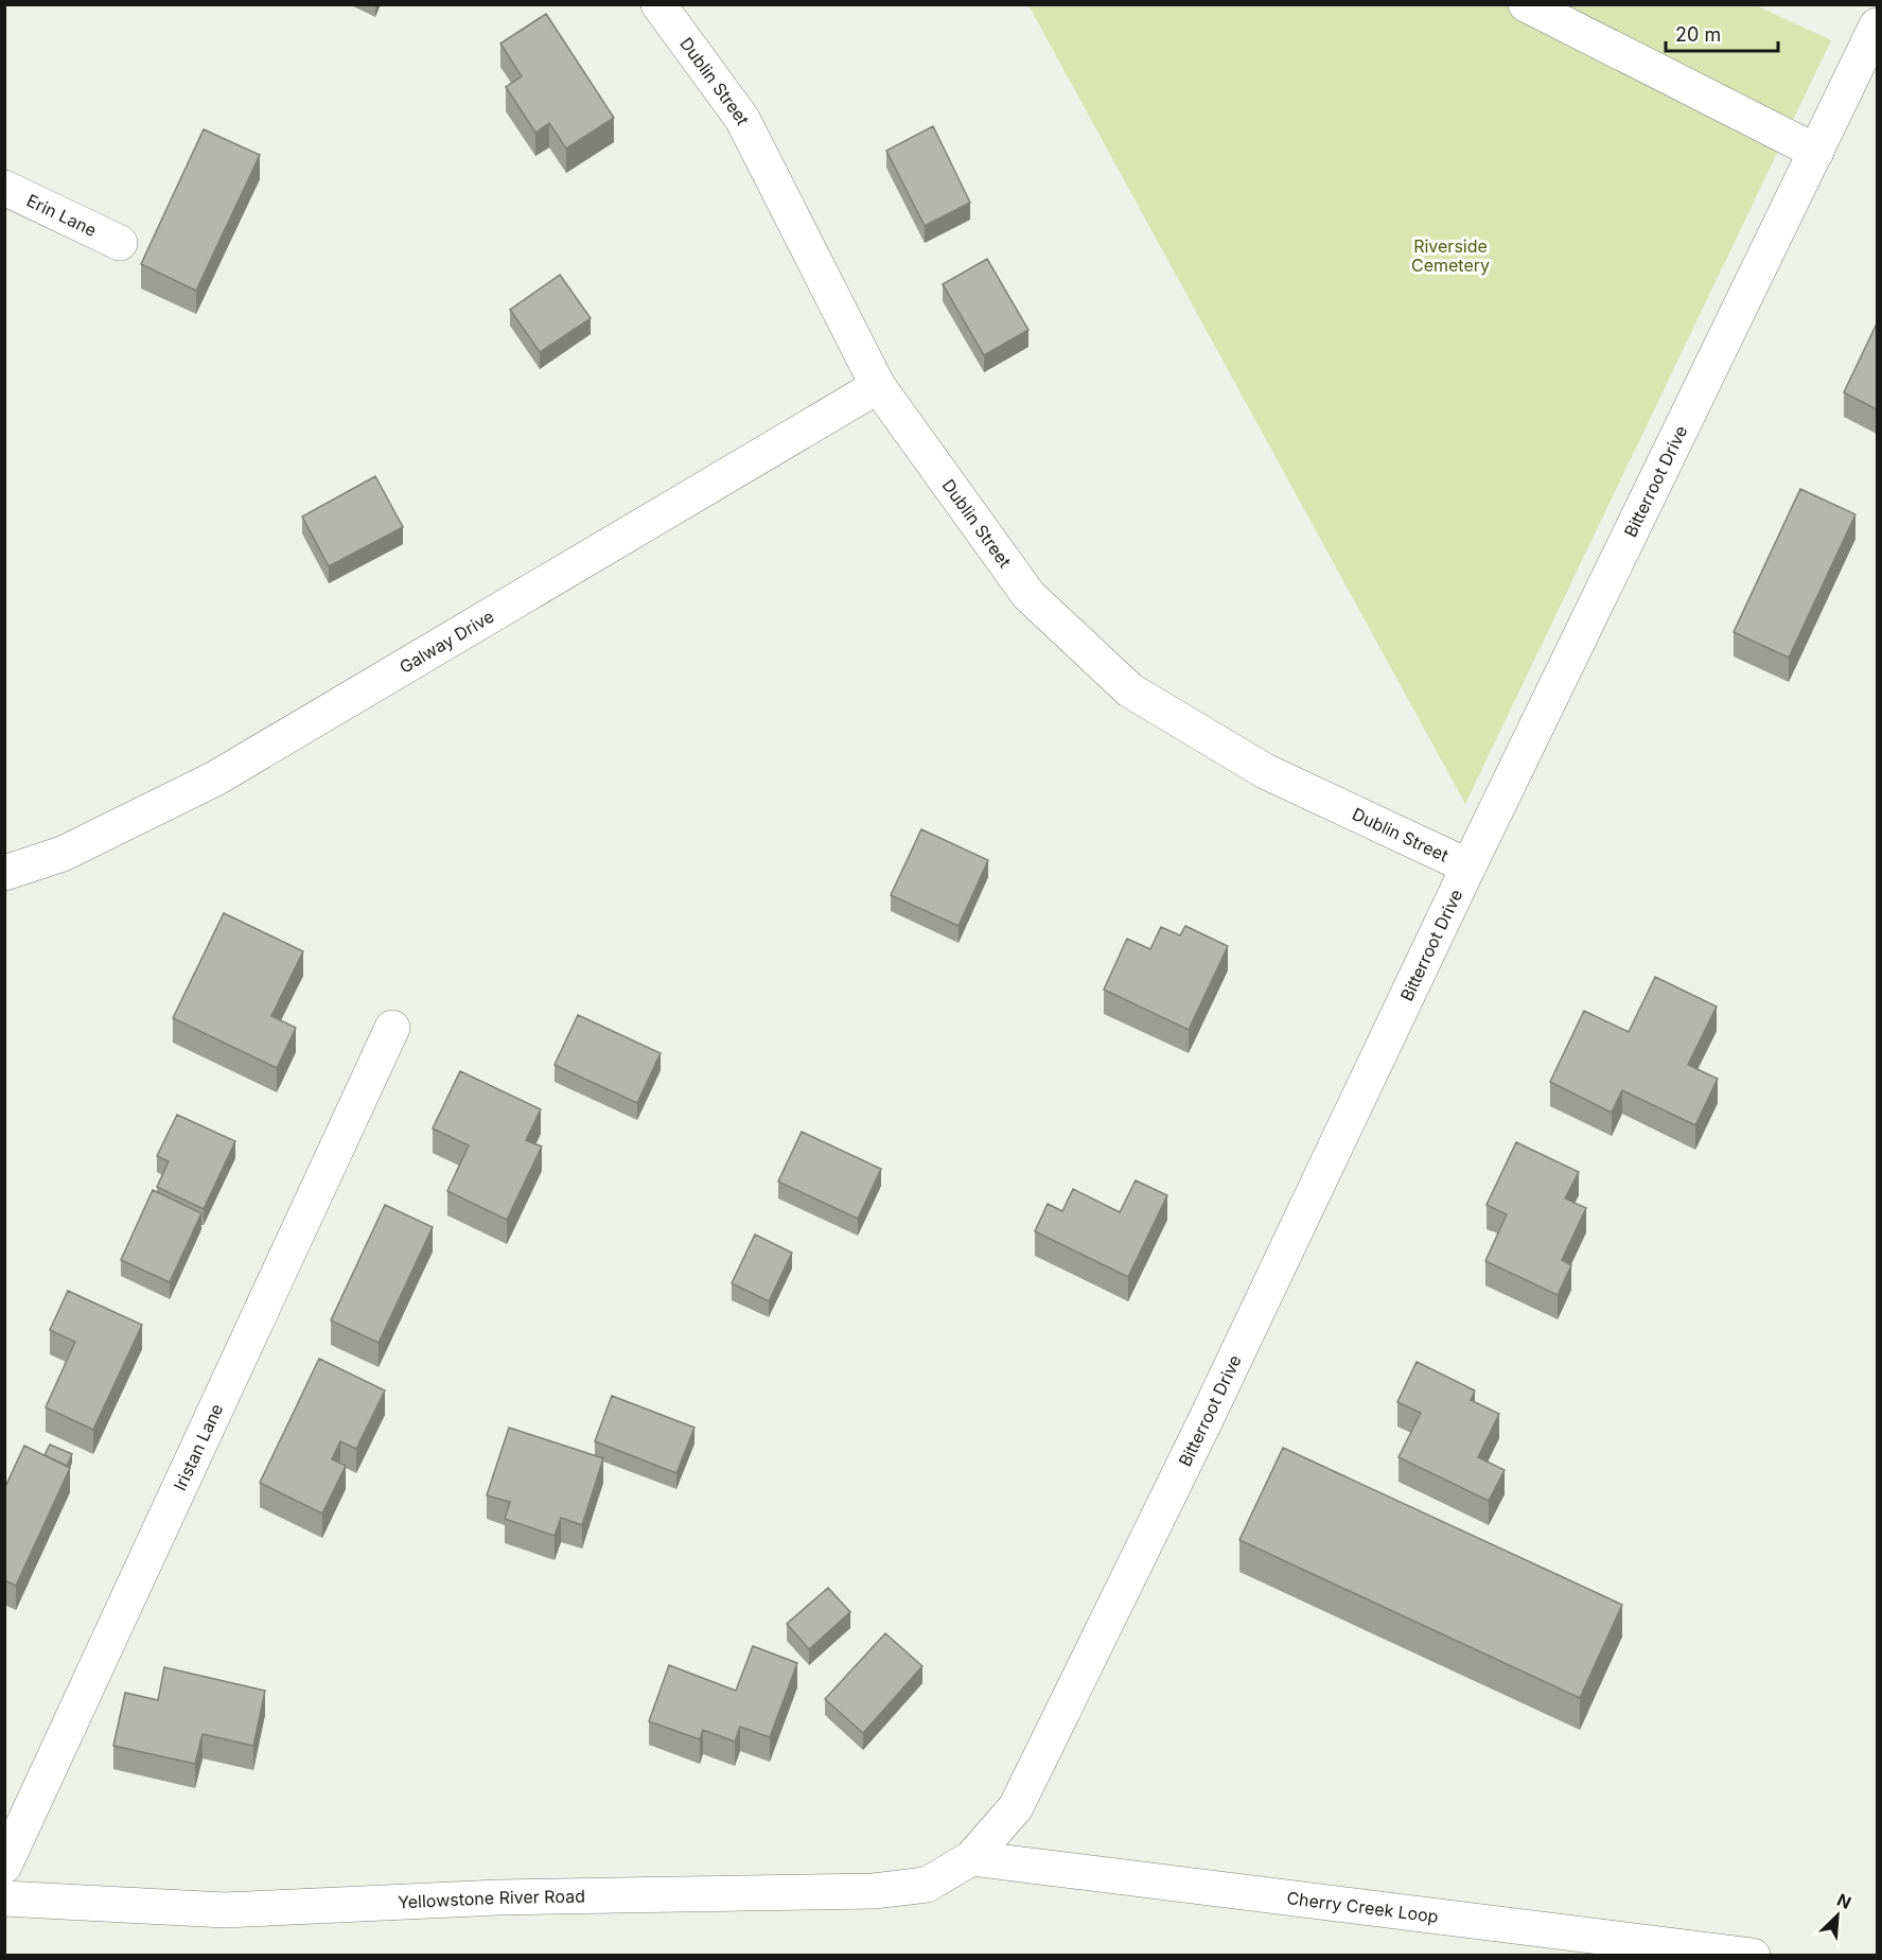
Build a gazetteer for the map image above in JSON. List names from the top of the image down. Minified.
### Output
{"streets":{"street":["Dublin Street","Erin Lane","Bitterroot Drive","Galway Drive","Iristan Lane","Yellowstone River Road","Cherry Creek Loop"]},"crossings":[["Dublin Street","Bitterroot Drive"],["Dublin Street","Galway Drive"],["Bitterroot Drive","Yellowstone River Road"],["Bitterroot Drive","Cherry Creek Loop"],["Yellowstone River Road","Cherry Creek Loop"]],"parks":["Riverside Cemetery"],"scale_bar":"20 m","north":"top right"}
